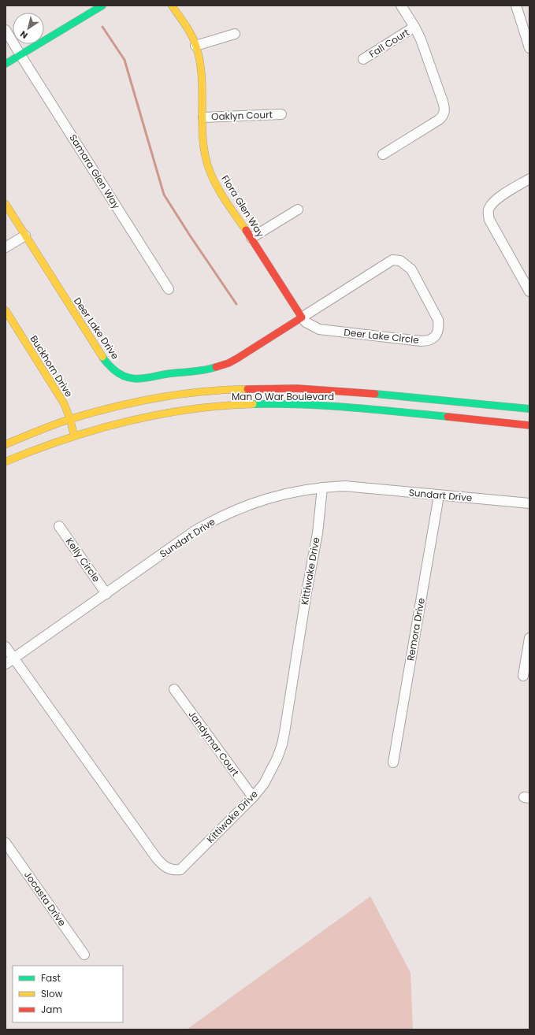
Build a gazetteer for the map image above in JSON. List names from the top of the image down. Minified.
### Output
{"streets":{"main road":["Flora Glen Way","Deer Lake Drive","Buckhorn Drive","Man O War Boulevard"],"street":["Fall Court","Oaklyn Court","Samara Glen Way","Deer Lake Circle","Sundart Drive","Kelly Circle","Kittiwake Drive","Remora Drive","Jandymar Court","Jocasta Drive"]},"crossings":[["Oaklyn Court","Flora Glen Way"],["Flora Glen Way","Deer Lake Drive"],["Flora Glen Way","Deer Lake Circle"],["Deer Lake Drive","Deer Lake Circle"],["Buckhorn Drive","Man O War Boulevard"],["Sundart Drive","Kelly Circle"],["Sundart Drive","Kittiwake Drive"],["Sundart Drive","Remora Drive"],["Kittiwake Drive","Jandymar Court"]],"legend":["Fast","Slow","Jam"],"north":"bottom left"}
